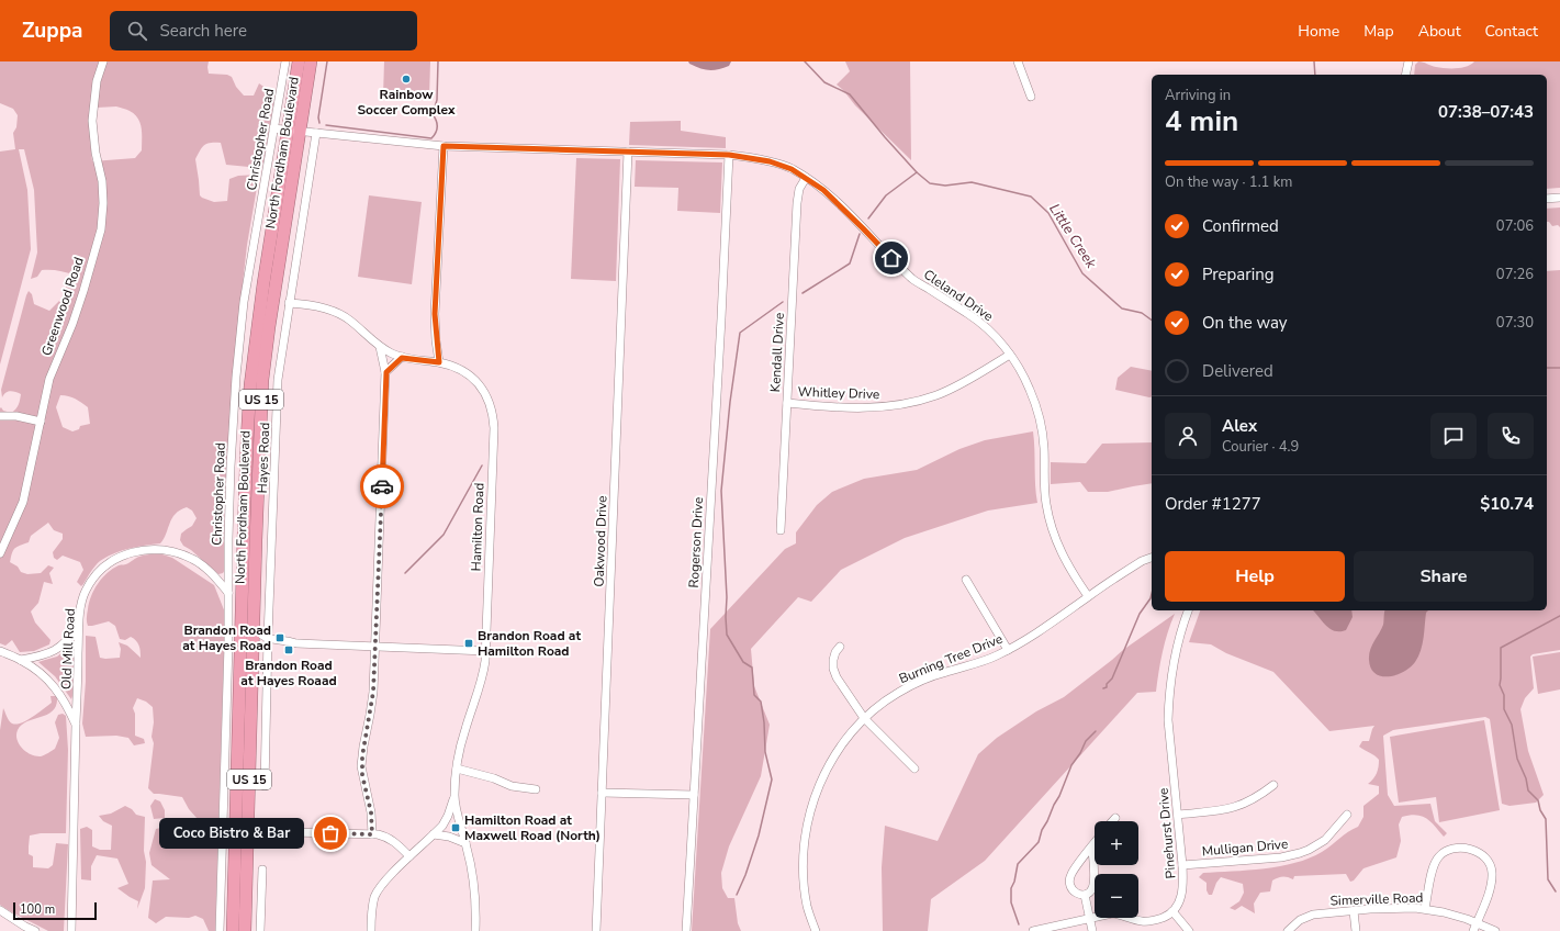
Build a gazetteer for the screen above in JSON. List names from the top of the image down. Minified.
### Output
{"streets":{"highway":["North Fordham Boulevard","US 15"],"street":["Christopher Road","Cleland Drive","Greenwood Road","Kendall Drive","Whitley Drive","Hayes Road","Hamilton Road","Oakwood Drive","Rogerson Drive","Old Mill Road","Burning Tree Drive","Pinehurst Drive","Mulligan Drive","Simerville Road"]},"crossings":[["Christopher Road","Cleland Drive"],["Christopher Road","Old Mill Road"],["North Fordham Boulevard","Cleland Drive"],["Cleland Drive","Kendall Drive"],["Cleland Drive","Whitley Drive"],["Cleland Drive","Hayes Road"],["Cleland Drive","Oakwood Drive"],["Cleland Drive","Rogerson Drive"],["Cleland Drive","Burning Tree Drive"],["Kendall Drive","Whitley Drive"],["Hayes Road","Hamilton Road"],["Pinehurst Drive","Mulligan Drive"]],"water":["Little Creek"],"places":{"other":["Rainbow Soccer Complex","Coco Bistro & Bar"],"transit":["Brandon Road at Hayes Road","Brandon Road at Hamilton Road","Brandon Road at Hayes Roaad","Hamilton Road at Maxwell Road (North)"]},"scale_bar":"100 m","page":{"header":"Zuppa","search":"Search here","nav":["Home","Map","About","Contact"],"heading":["4 min","Arriving in","07:38–07:43"],"panel":["Alex","Courier · 4.9","Order #1277","$10.74"],"bar":"On the way · 1.1 km","list":[["Confirmed","07:06"],["Preparing","07:26"],["On the way","07:30"],"Delivered"],"buttons":["Help","Share"],"bubble":"Coco Bistro & Bar","map_buttons":["+","−"],"scale":"100 m"}}
